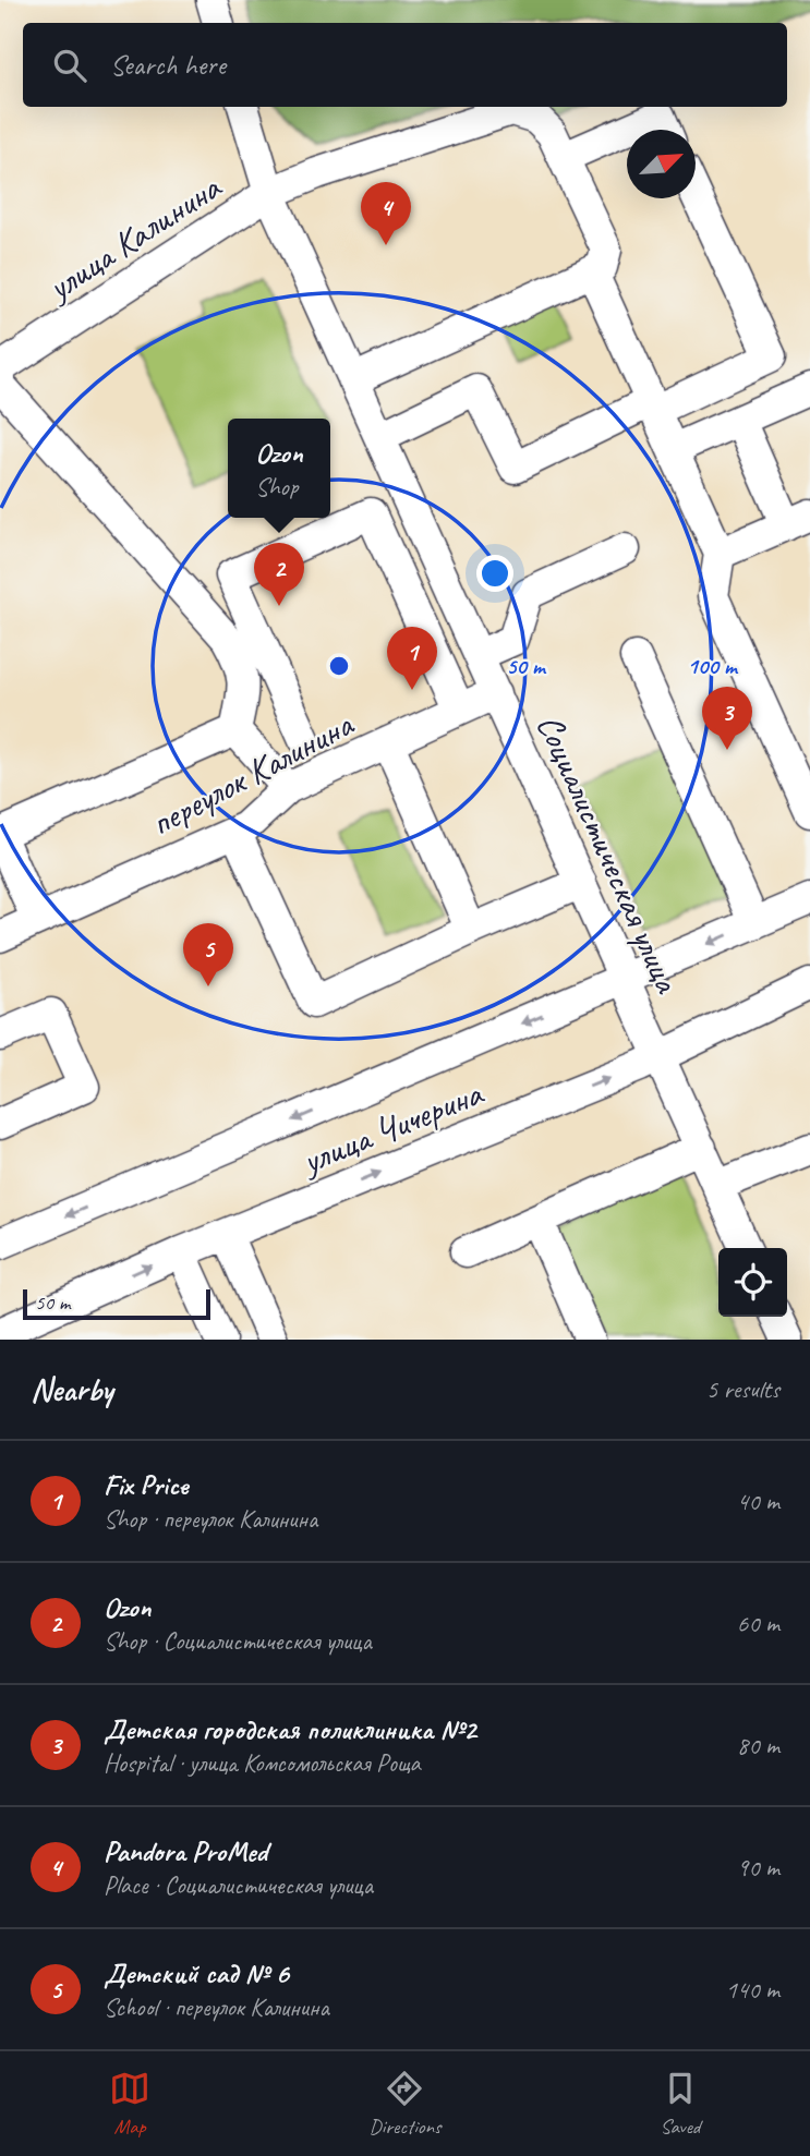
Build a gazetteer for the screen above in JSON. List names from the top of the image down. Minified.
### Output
{"streets":{"street":["улица Калинина","переулок Калинина","Социалистическая улица","улица Чичерина"]},"crossings":[["улица Калинина","Социалистическая улица"],["переулок Калинина","Социалистическая улица"],["Социалистическая улица","улица Чичерина"]],"scale_bar":"50 m","north":"top right","page":{"search":"Search here","pins":["4","2","1","3","5"],"popup":["Ozon","Shop"],"scale":"50 m","heading":["Nearby","5 results"],"list":[{"mark":"1","name":"Fix Price","note":"Shop · переулок Калинина","value":"40 m"},{"mark":"2","name":"Ozon","note":"Shop · Социалистическая улица","value":"60 m"},{"mark":"3","name":"Детская городская поликлиника №2","note":"Hospital · улица Комсомольская Роща","value":"80 m"},{"mark":"4","name":"Pandora ProMed","note":"Place · Социалистическая улица","value":"90 m"},{"mark":"5","name":"Детский сад № 6","note":"School · переулок Калинина","value":"140 m"}],"nav":["Map","Directions","Saved"]},"rings":["50 m","100 m"]}
